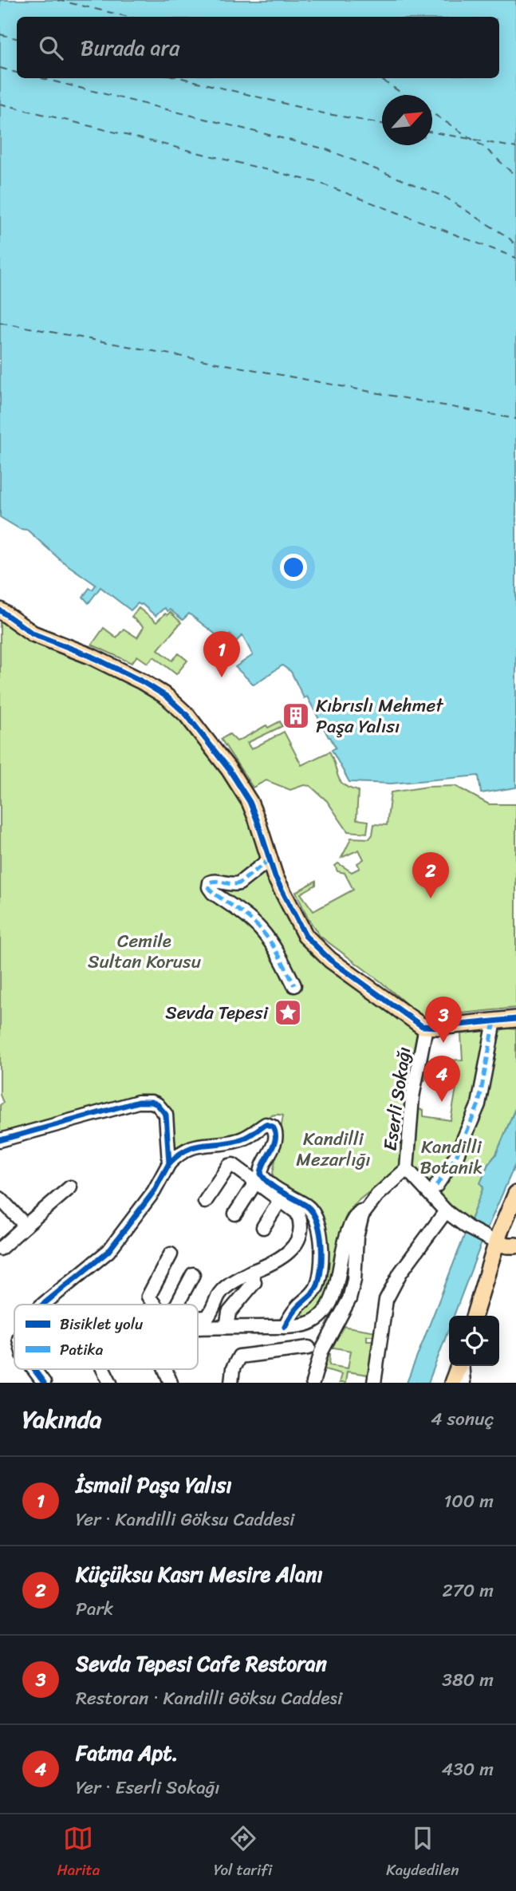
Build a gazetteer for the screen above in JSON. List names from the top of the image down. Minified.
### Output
{"streets":{"street":["Eserli Sokağı"]},"parks":["Cemile Sultan Korusu","Kandilli Mezarlığı","Kandilli Botanik"],"places":{"building":["Kıbrıslı Mehmet Paşa Yalısı"],"place":["Sevda Tepesi"]},"legend":["Bisiklet yolu","Patika"],"north":"top right","page":{"search":"Burada ara","pins":["1","2","3","4"],"heading":["Yakında","4 sonuç"],"list":[{"mark":"1","name":"İsmail Paşa Yalısı","note":"Yer · Kandilli Göksu Caddesi","value":"100 m"},{"mark":"2","name":"Küçüksu Kasrı Mesire Alanı","note":"Park","value":"270 m"},{"mark":"3","name":"Sevda Tepesi Cafe Restoran","note":"Restoran · Kandilli Göksu Caddesi","value":"380 m"},{"mark":"4","name":"Fatma Apt.","note":"Yer · Eserli Sokağı","value":"430 m"}],"nav":["Harita","Yol tarifi","Kaydedilen"]}}
